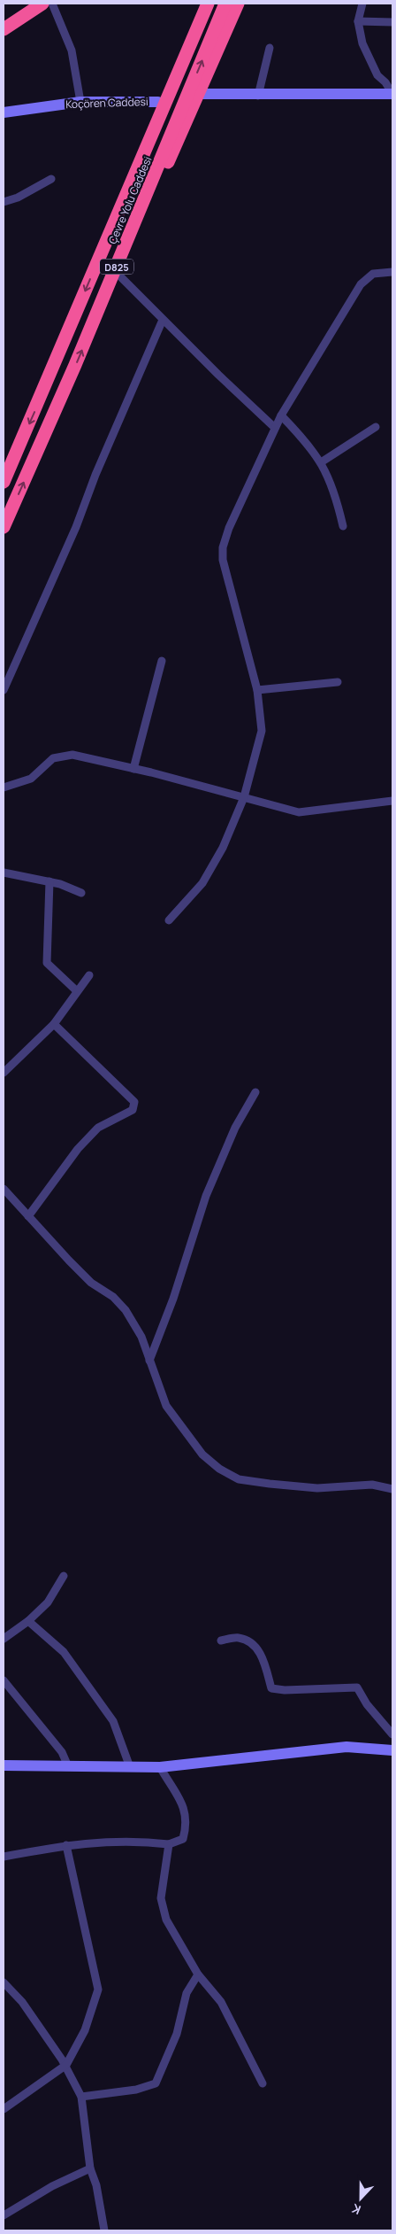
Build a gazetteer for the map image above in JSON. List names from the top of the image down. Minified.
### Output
{"streets":{"highway":["Çevre Yolu Caddesi","D825"],"street":["Koçören Caddesi"]},"north":"bottom"}
